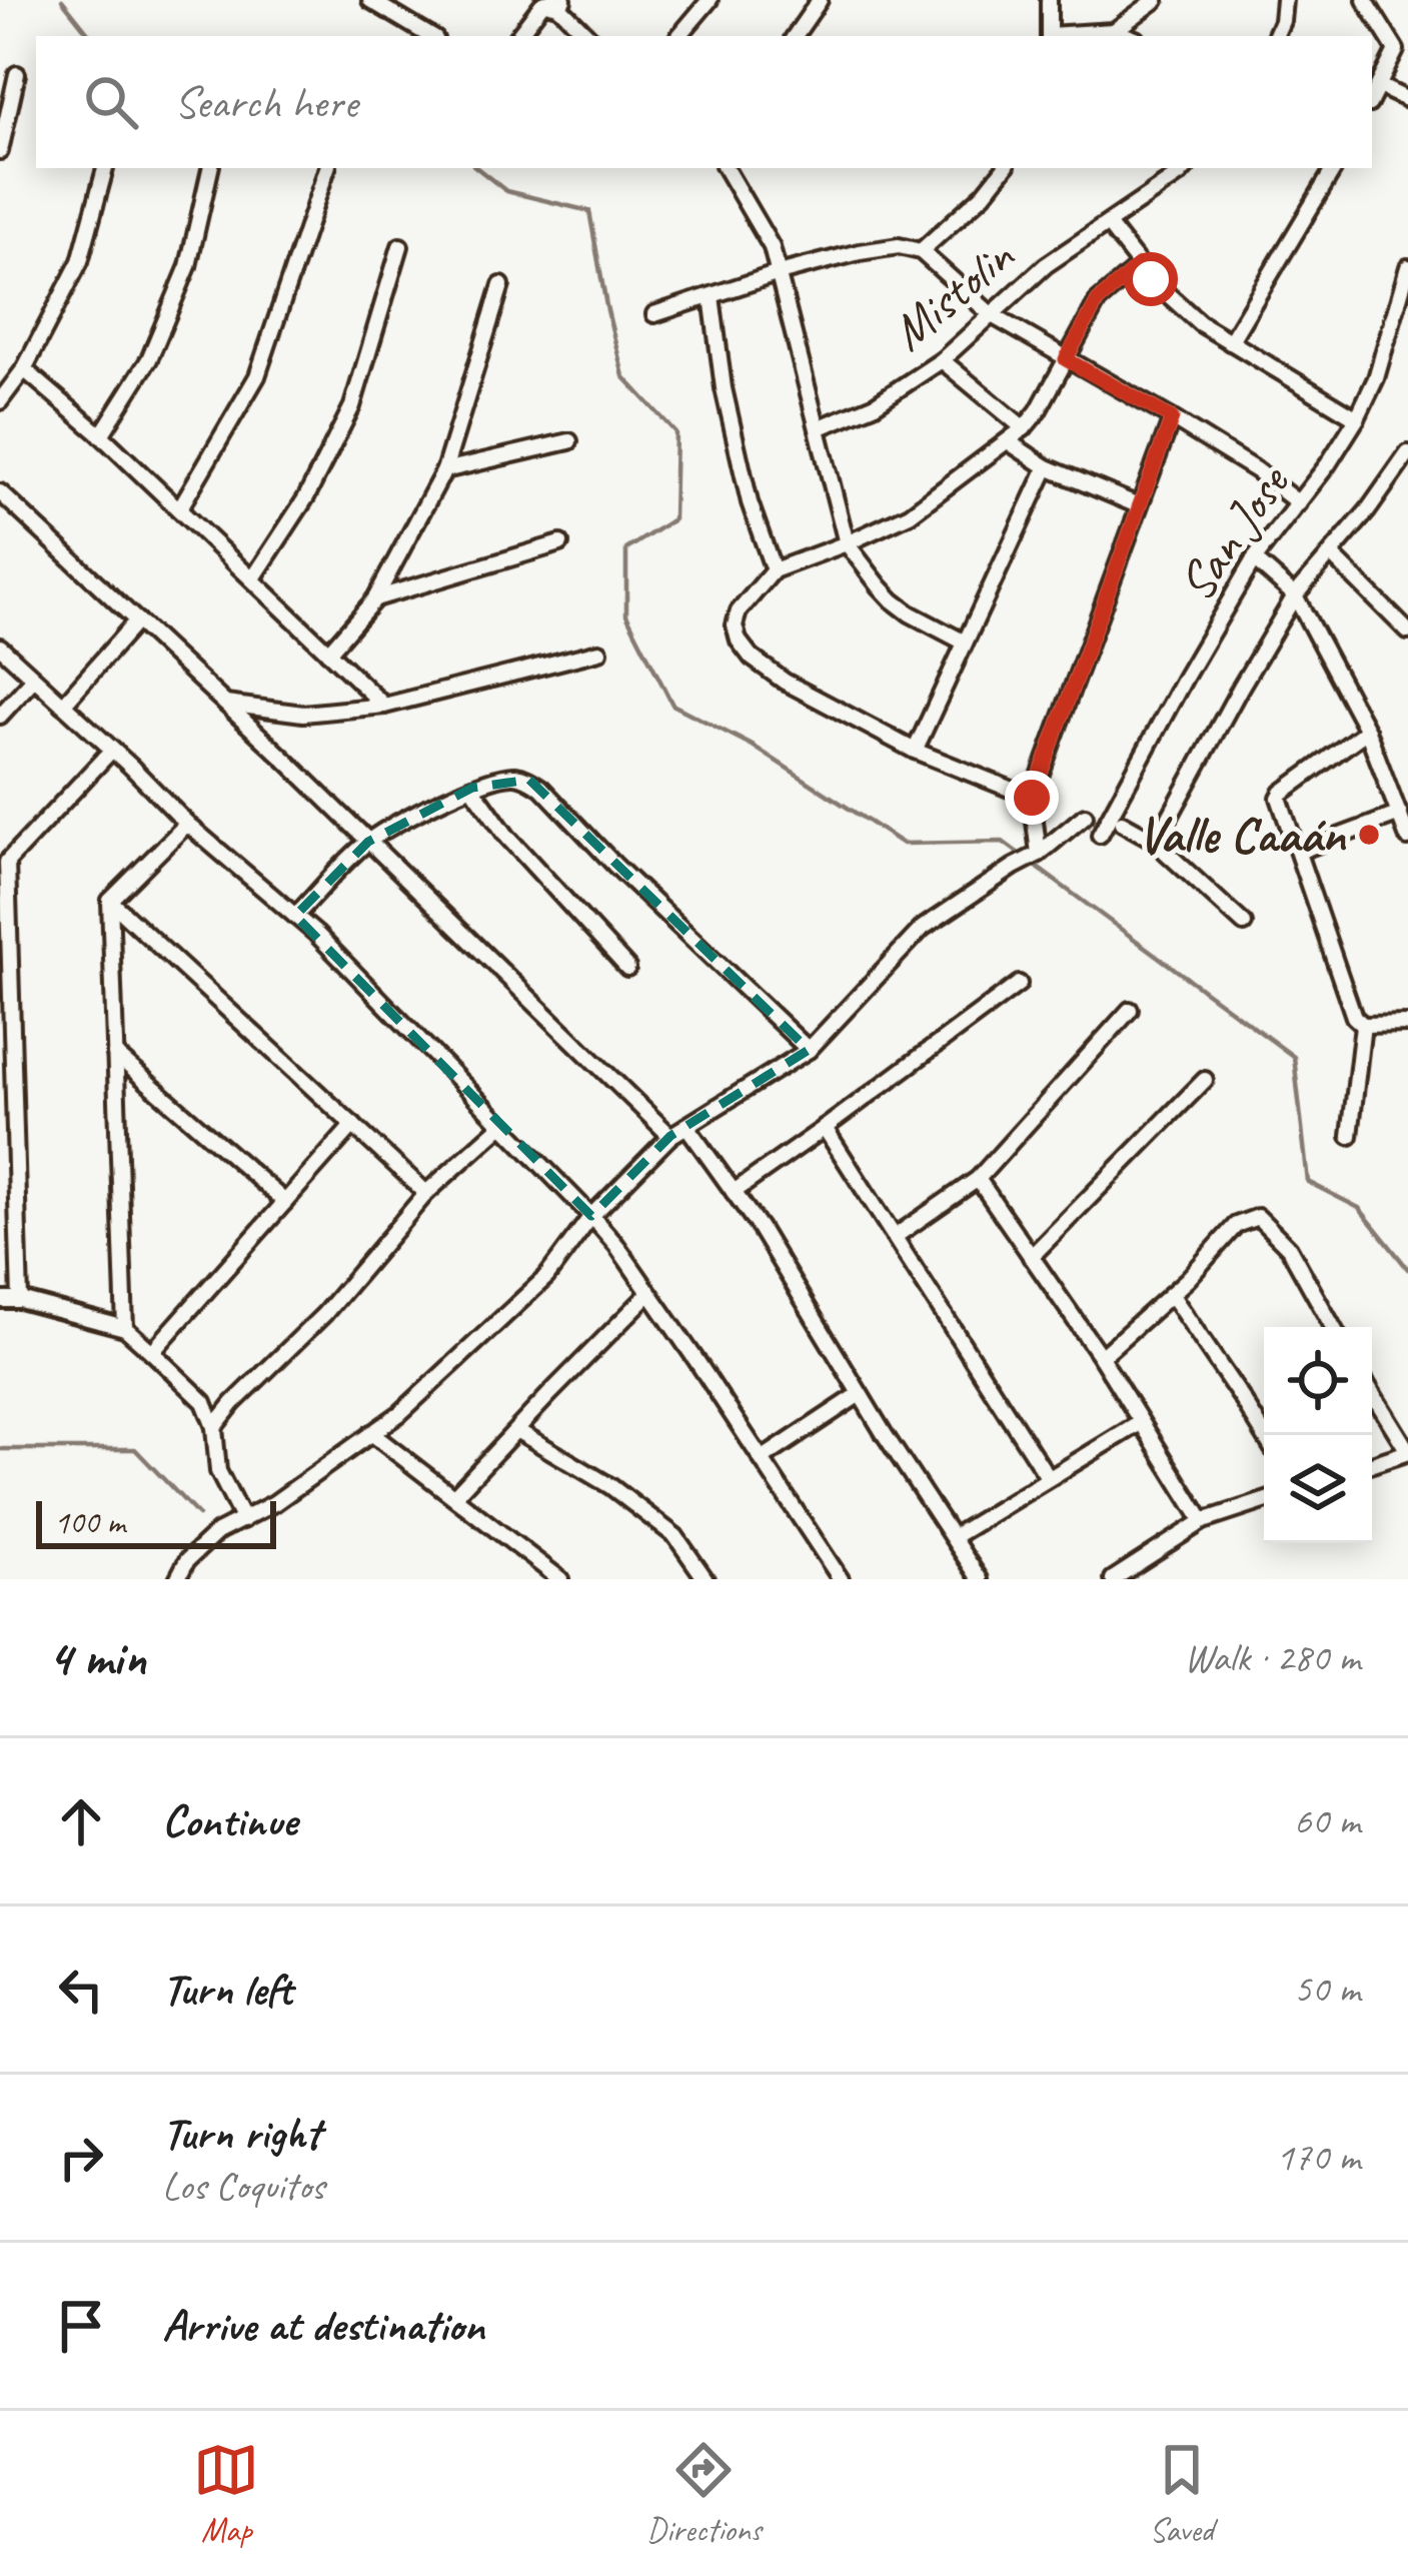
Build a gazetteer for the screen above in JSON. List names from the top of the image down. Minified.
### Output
{"streets":{"street":["Mistolin","San Jose"]},"places":["Valle Caaán"],"scale_bar":"100 m","page":{"search":"Search here","scale":"100 m","heading":["4 min","Walk · 280 m"],"list":[["Continue","60 m"],["Turn left","50 m"],["Turn right","Los Coquitos","170 m"],"Arrive at destination"],"nav":["Map","Directions","Saved"]}}
